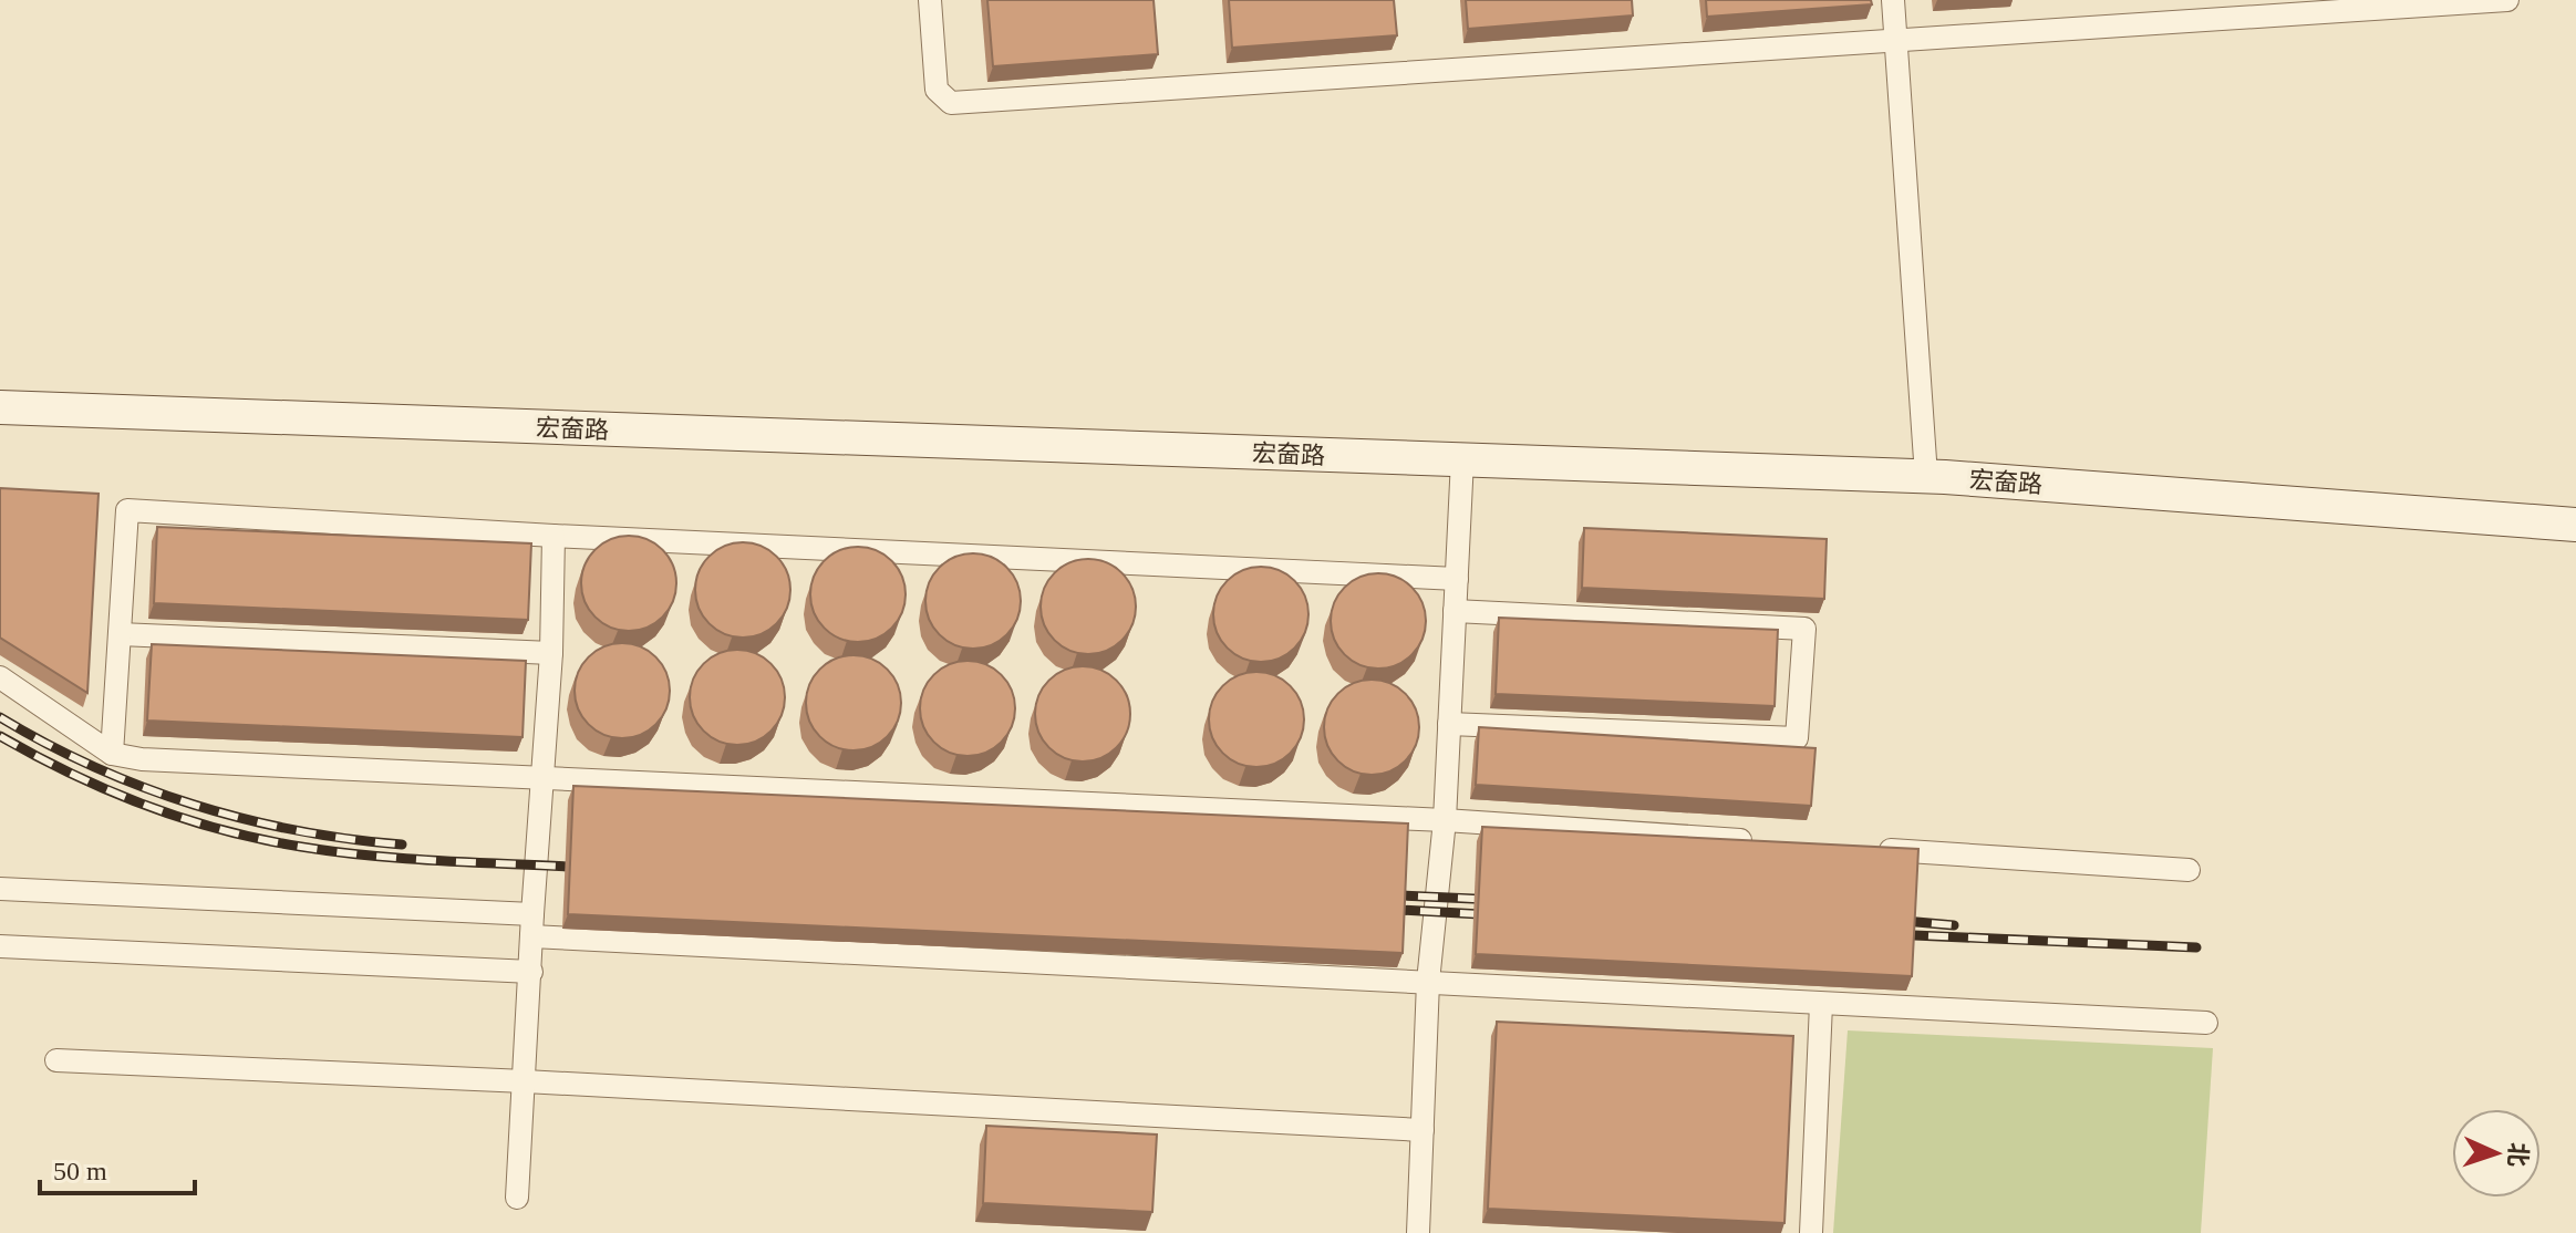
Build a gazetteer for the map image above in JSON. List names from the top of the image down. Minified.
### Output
{"streets":{"street":["宏奤路"]},"scale_bar":"50 m","north":"right"}
